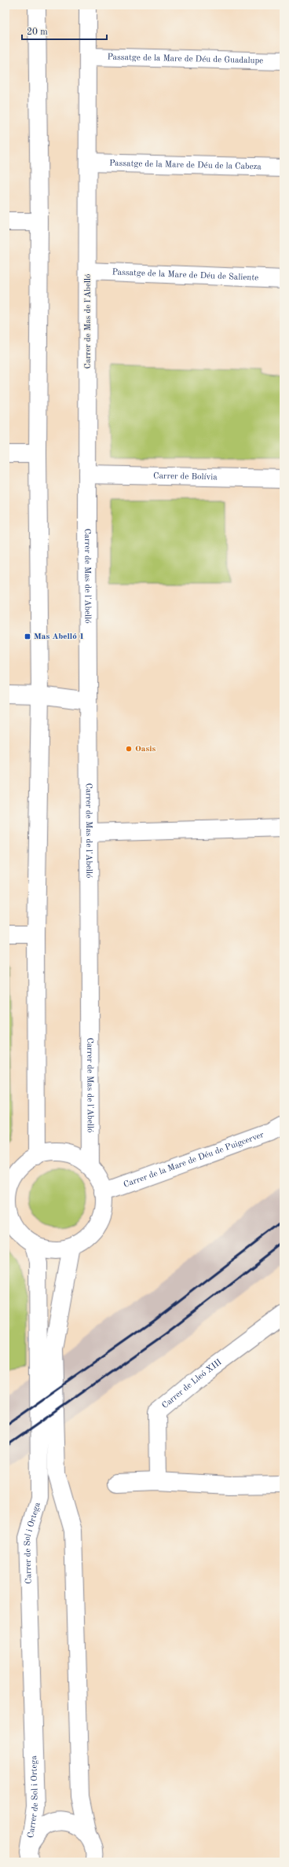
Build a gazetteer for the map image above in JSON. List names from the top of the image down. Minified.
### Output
{"streets":{"street":["Passatge de la Mare de Déu de Guadalupe","Passatge de la Mare de Déu de la Cabeza","Passatge de la Mare de Déu de Saliente","Carrer de Mas de l'Abelló","Carrer de Bolívia","Carrer de la Mare de Déu de Puigcerver","Carrer de Lleó XIII","Carrer de Sol i Ortega"]},"crossings":[["Passatge de la Mare de Déu de Guadalupe","Carrer de Mas de l'Abelló"],["Passatge de la Mare de Déu de la Cabeza","Carrer de Mas de l'Abelló"],["Passatge de la Mare de Déu de Saliente","Carrer de Mas de l'Abelló"],["Carrer de Mas de l'Abelló","Carrer de Bolívia"],["Carrer de Mas de l'Abelló","Carrer de la Mare de Déu de Puigcerver"],["Carrer de Mas de l'Abelló","Carrer de Sol i Ortega"],["Carrer de la Mare de Déu de Puigcerver","Carrer de Sol i Ortega"]],"places":{"transit":["Mas Abelló 1"],"other":["Oasis"]},"scale_bar":"20 m"}
